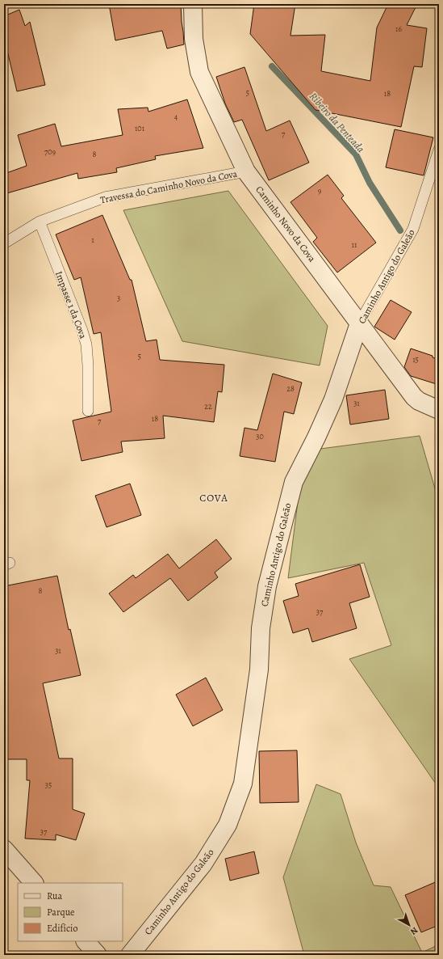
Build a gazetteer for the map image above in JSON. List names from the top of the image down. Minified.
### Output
{"streets":{"street":["Caminho Novo da Cova","Caminho Antigo do Galeão"],"lane":["Travessa do Caminho Novo da Cova","Impasse 1 da Cova"]},"crossings":[["Travessa do Caminho Novo da Cova","Caminho Novo da Cova"],["Travessa do Caminho Novo da Cova","Impasse 1 da Cova"],["Caminho Novo da Cova","Caminho Antigo do Galeão"]],"districts":["COVA"],"water":["Ribeiro da Penteada"],"house_numbers":["16","5","18","4","101","7","709","8","9","1","11","3","5","15","28","31","22","18","7","30","8","37","31","35","37"],"legend":["Rua","Parque","Edifício"],"north":"bottom right"}
